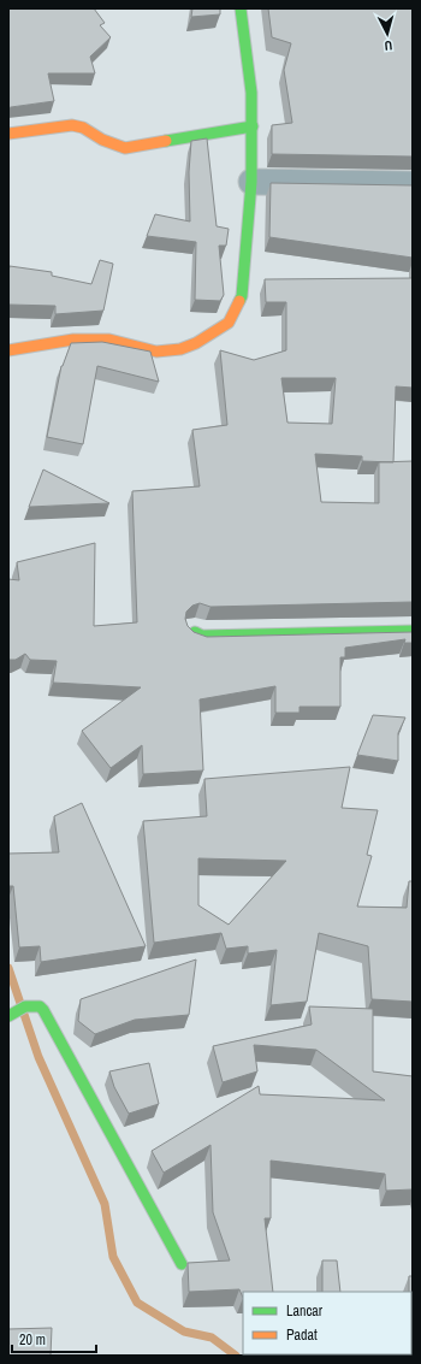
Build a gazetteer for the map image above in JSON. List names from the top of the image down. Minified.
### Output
{"legend":["Lancar","Padat"],"scale_bar":"20 m","north":"bottom"}
